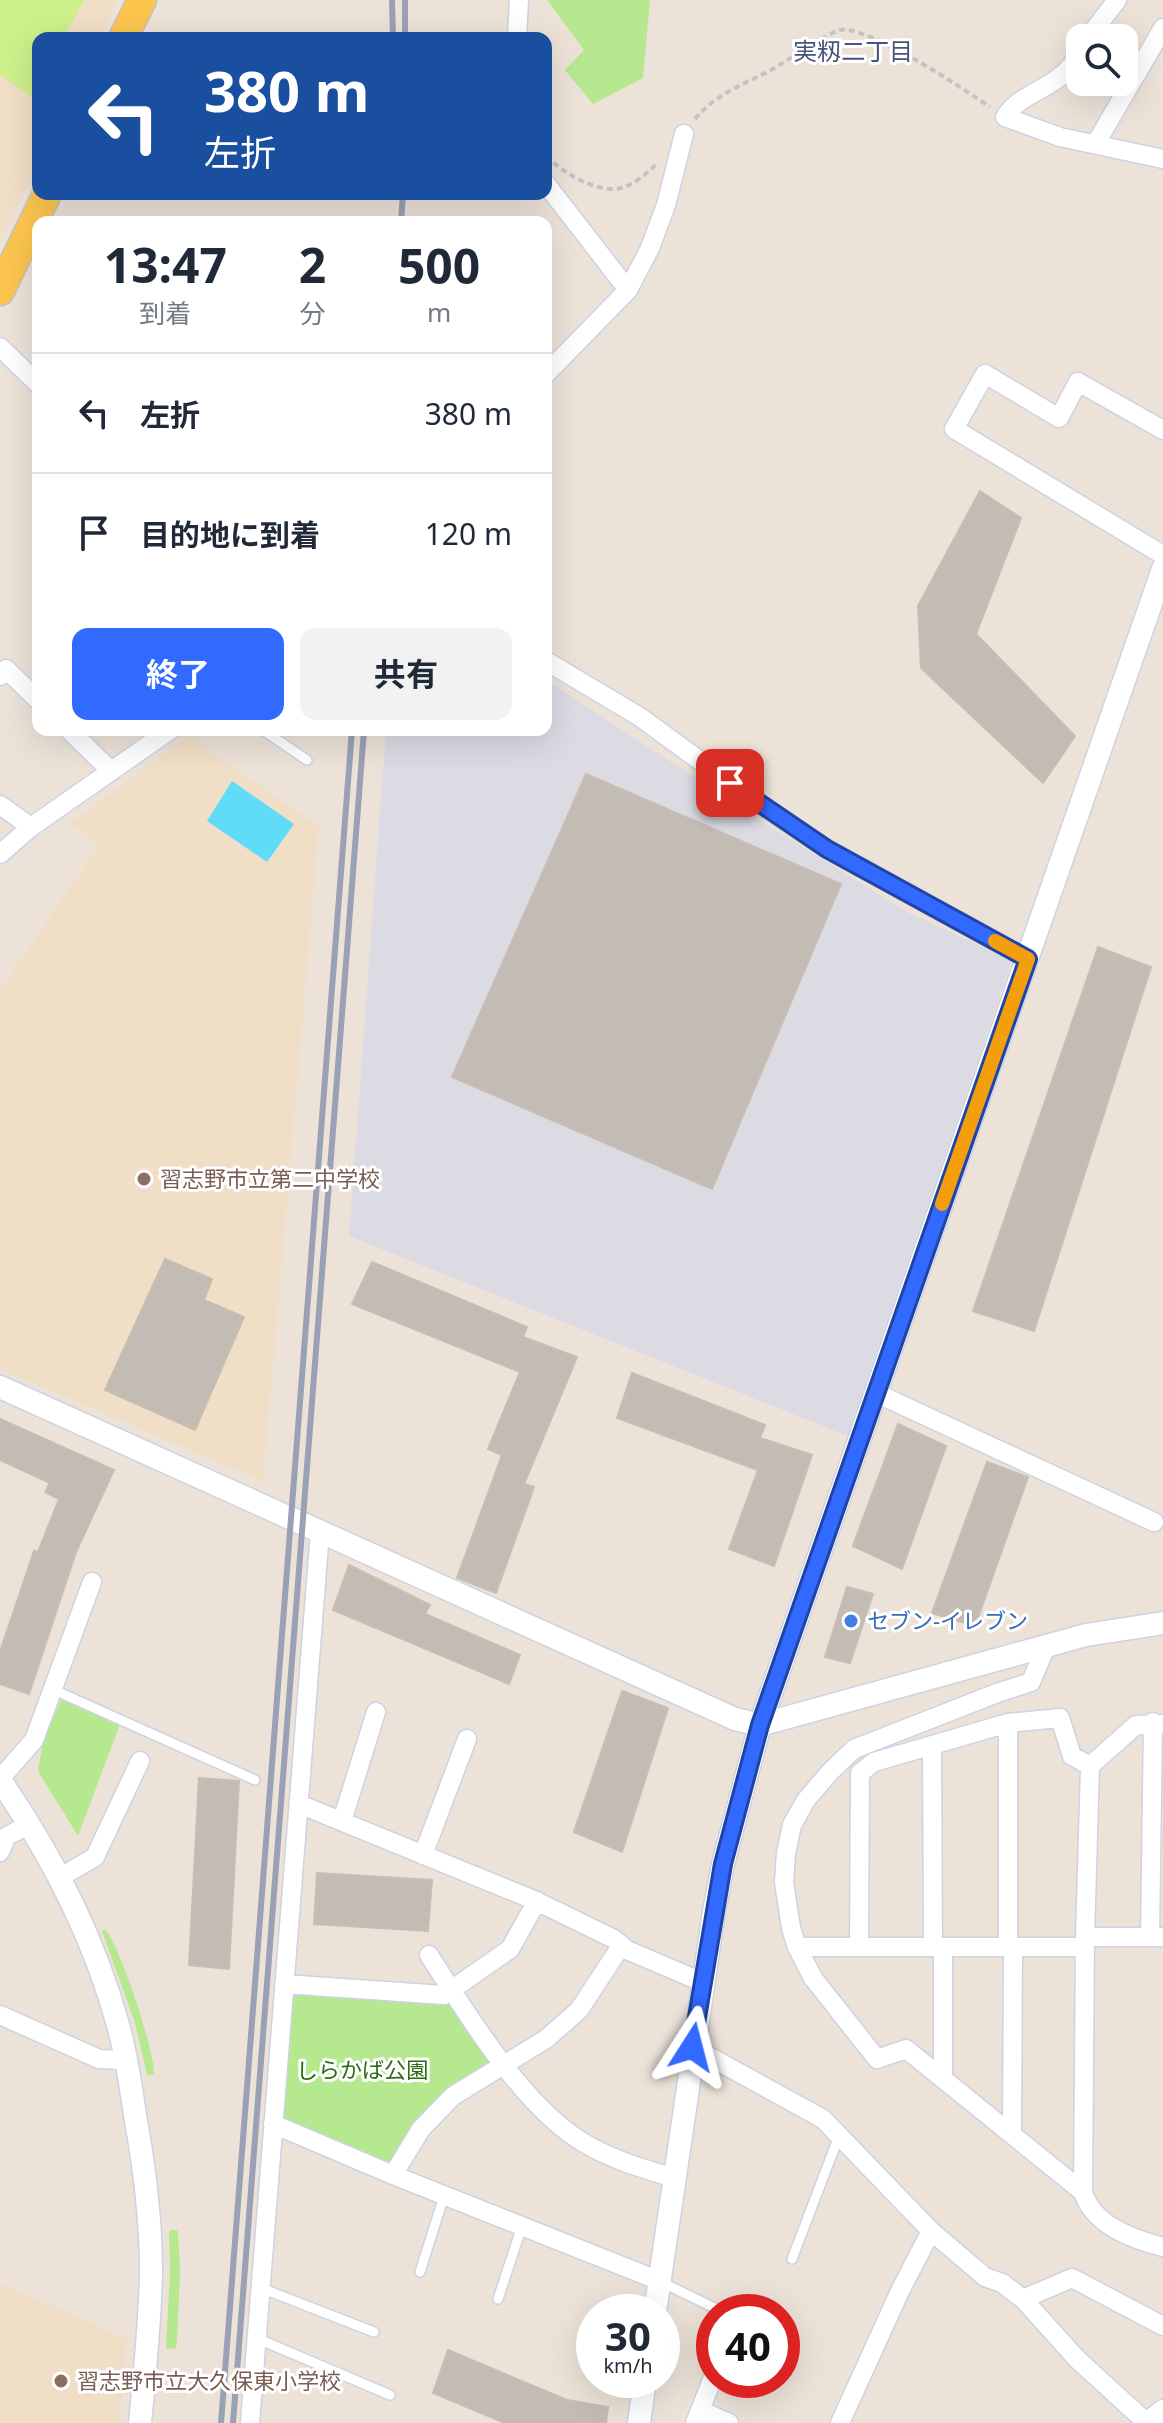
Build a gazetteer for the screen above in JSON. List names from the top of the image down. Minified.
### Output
{"districts":["実籾二丁目"],"parks":["しらかば公園"],"places":["習志野市立第二中学校","セブン-イレブン","習志野市立大久保東小学校"],"page":{"turn":["380 m","左折"],"eta":["13:47","到着","2","分","500","m"],"list":[{"name":"左折","value":"380 m"},{"name":"目的地に到着","value":"120 m"}],"buttons":["終了","共有"],"speed":"30 km/h","limit":"40"}}
